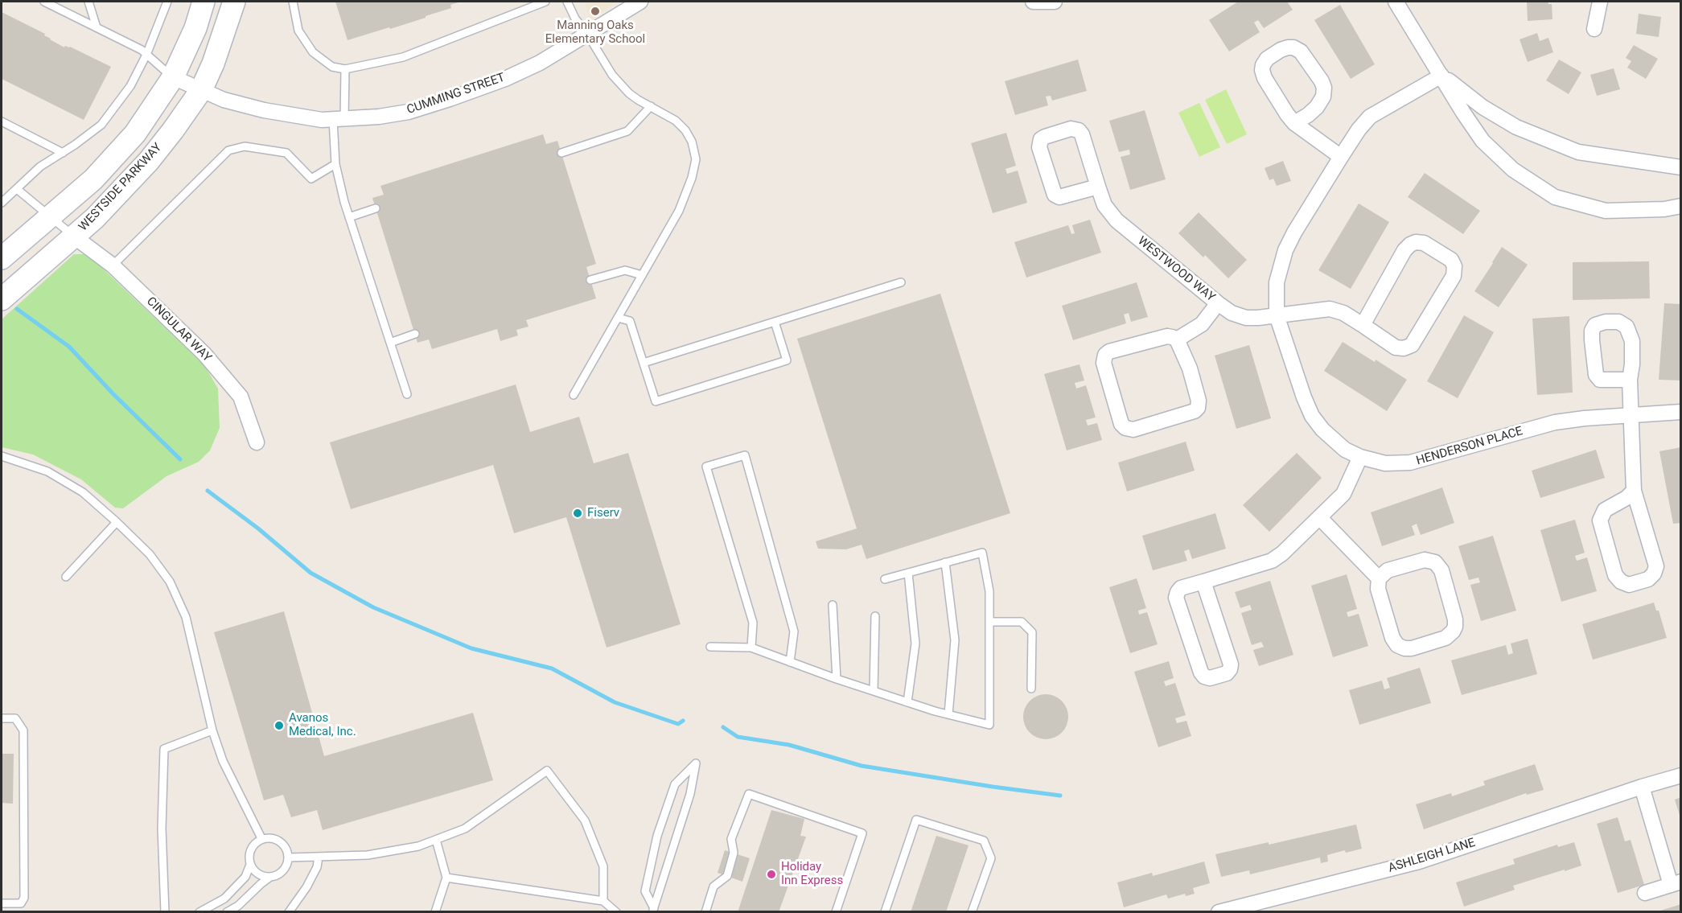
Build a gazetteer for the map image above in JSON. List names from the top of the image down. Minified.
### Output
{"streets":{"main road":["WESTSIDE PARKWAY"],"street":["CUMMING STREET","WESTWOOD WAY","CINGULAR WAY","HENDERSON PLACE","ASHLEIGH LANE"]},"crossings":[["CUMMING STREET","WESTSIDE PARKWAY"],["WESTSIDE PARKWAY","CINGULAR WAY"],["WESTWOOD WAY","HENDERSON PLACE"]],"places":["Manning Oaks Elementary School","Fiserv","Avanos Medical, Inc.","Holiday Inn Express"]}
